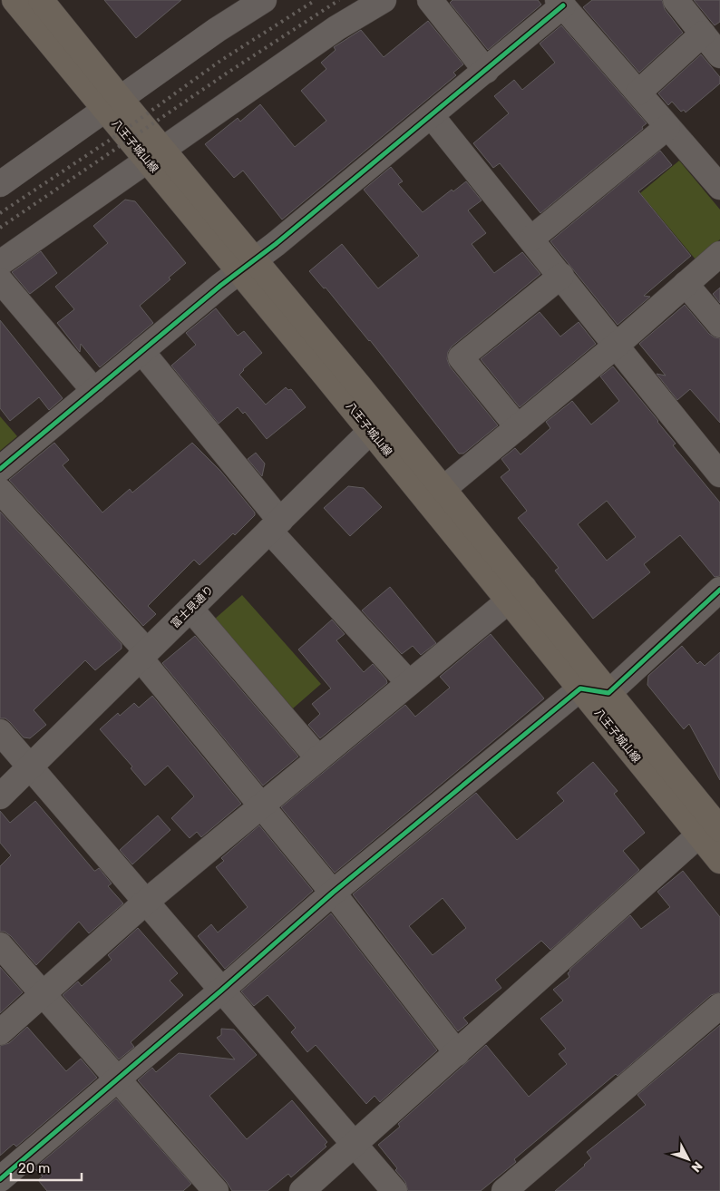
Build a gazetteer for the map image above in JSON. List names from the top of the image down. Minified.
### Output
{"streets":{"main road":["八王子城山線"],"street":["富士見通り"]},"crossings":[["八王子城山線","富士見通り"]],"scale_bar":"20 m","north":"bottom right"}
